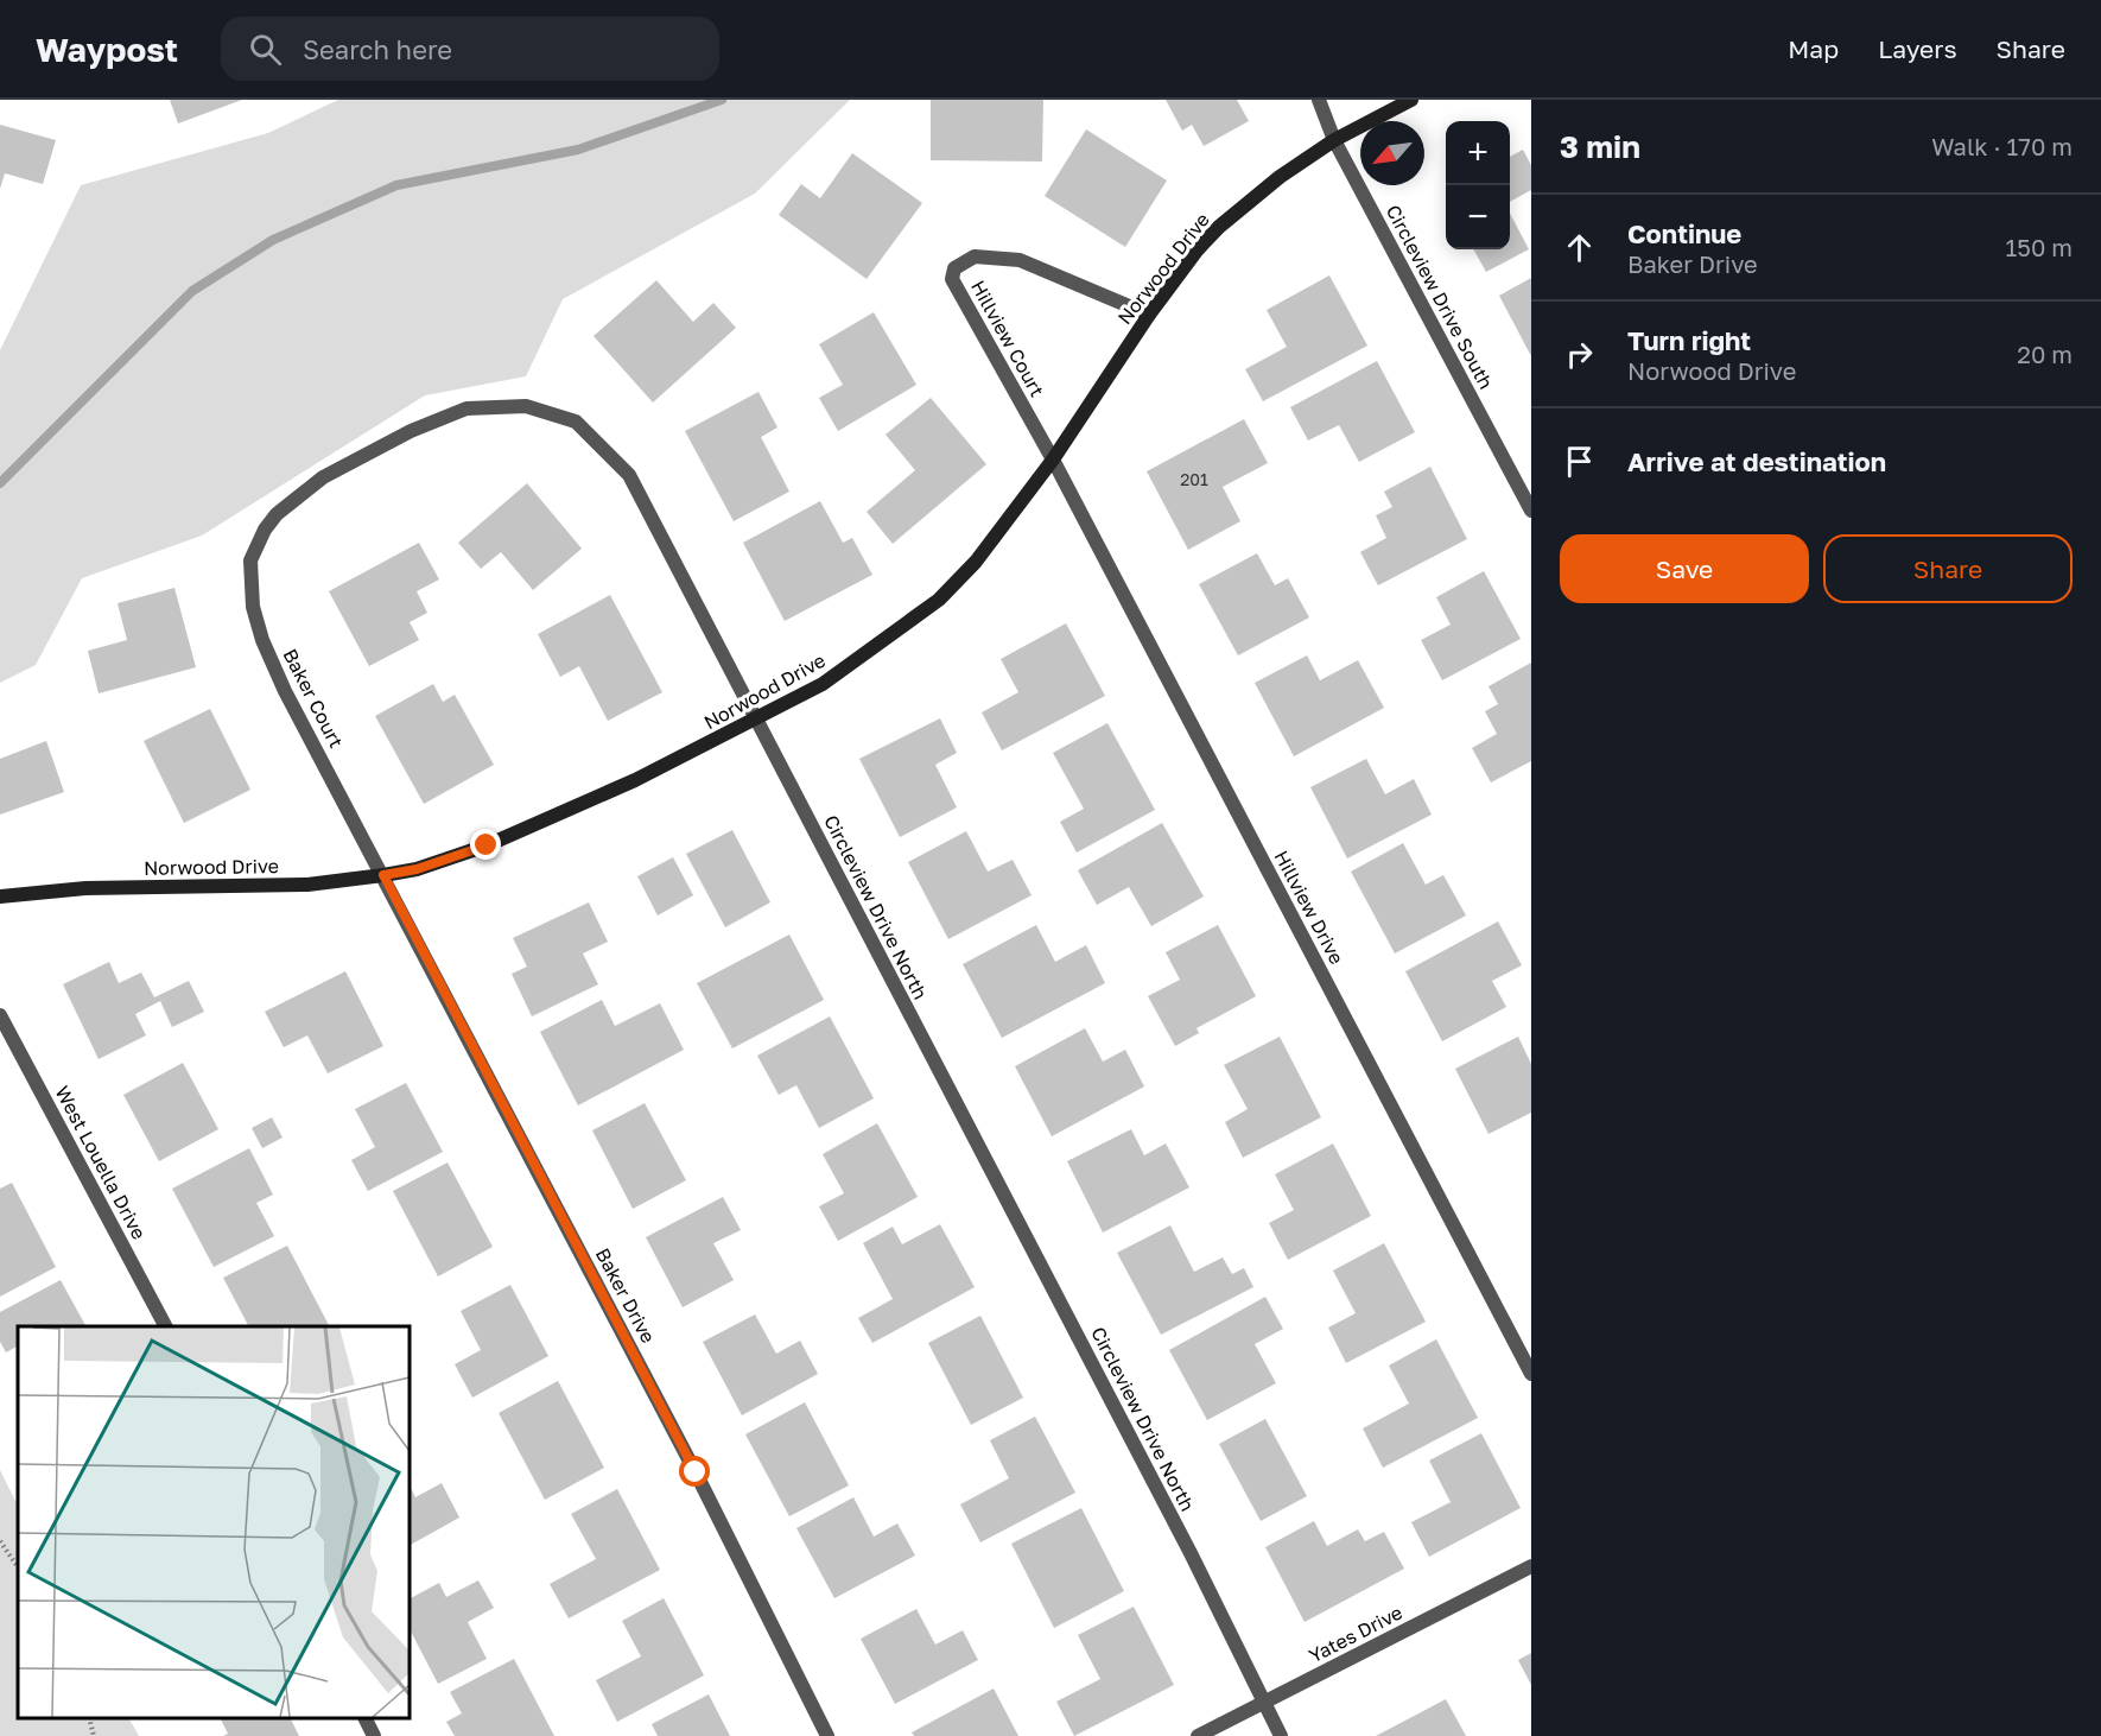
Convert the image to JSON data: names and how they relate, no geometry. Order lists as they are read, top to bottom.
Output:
{
  "streets": {
    "main road": ["Norwood Drive"],
    "street": [
      "Circleview Drive South",
      "Hillview Court",
      "Baker Court",
      "Circleview Drive North",
      "Hillview Drive",
      "West Louella Drive",
      "Baker Drive",
      "Yates Drive"
    ]
  },
  "crossings": [
    ["Norwood Drive", "Circleview Drive South"],
    ["Norwood Drive", "Hillview Court"],
    ["Norwood Drive", "Baker Court"],
    ["Norwood Drive", "Circleview Drive North"],
    ["Norwood Drive", "Hillview Drive"],
    ["Norwood Drive", "Baker Drive"],
    ["Hillview Court", "Hillview Drive"],
    ["Baker Court", "Circleview Drive North"],
    ["Baker Court", "Baker Drive"],
    ["Circleview Drive North", "Yates Drive"]
  ],
  "house_numbers": ["201"],
  "north": "bottom left",
  "page": {
    "header": "Waypost",
    "search": "Search here",
    "nav": ["Map", "Layers", "Share"],
    "heading": ["3 min", "Walk · 170 m"],
    "map_buttons": ["+", "−"],
    "list": [
      ["Continue", "Baker Drive", "150 m"],
      ["Turn right", "Norwood Drive", "20 m"],
      "Arrive at destination"
    ],
    "buttons": ["Save", "Share"]
  }
}
